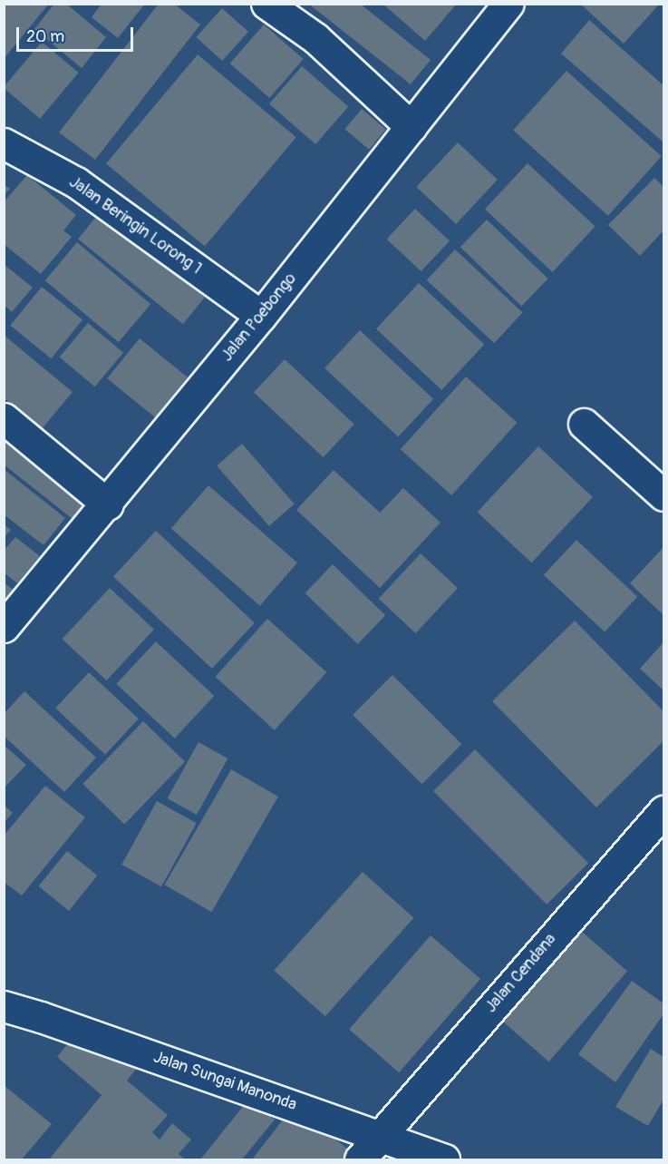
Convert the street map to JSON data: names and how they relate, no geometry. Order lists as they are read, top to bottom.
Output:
{
  "streets": {
    "street": [
      "Jalan Beringin Lorong 1",
      "Jalan Poebongo",
      "Jalan Cendana",
      "Jalan Sungai Manonda"
    ]
  },
  "crossings": [
    ["Jalan Beringin Lorong 1", "Jalan Poebongo"],
    ["Jalan Cendana", "Jalan Sungai Manonda"]
  ],
  "scale_bar": "20 m"
}
